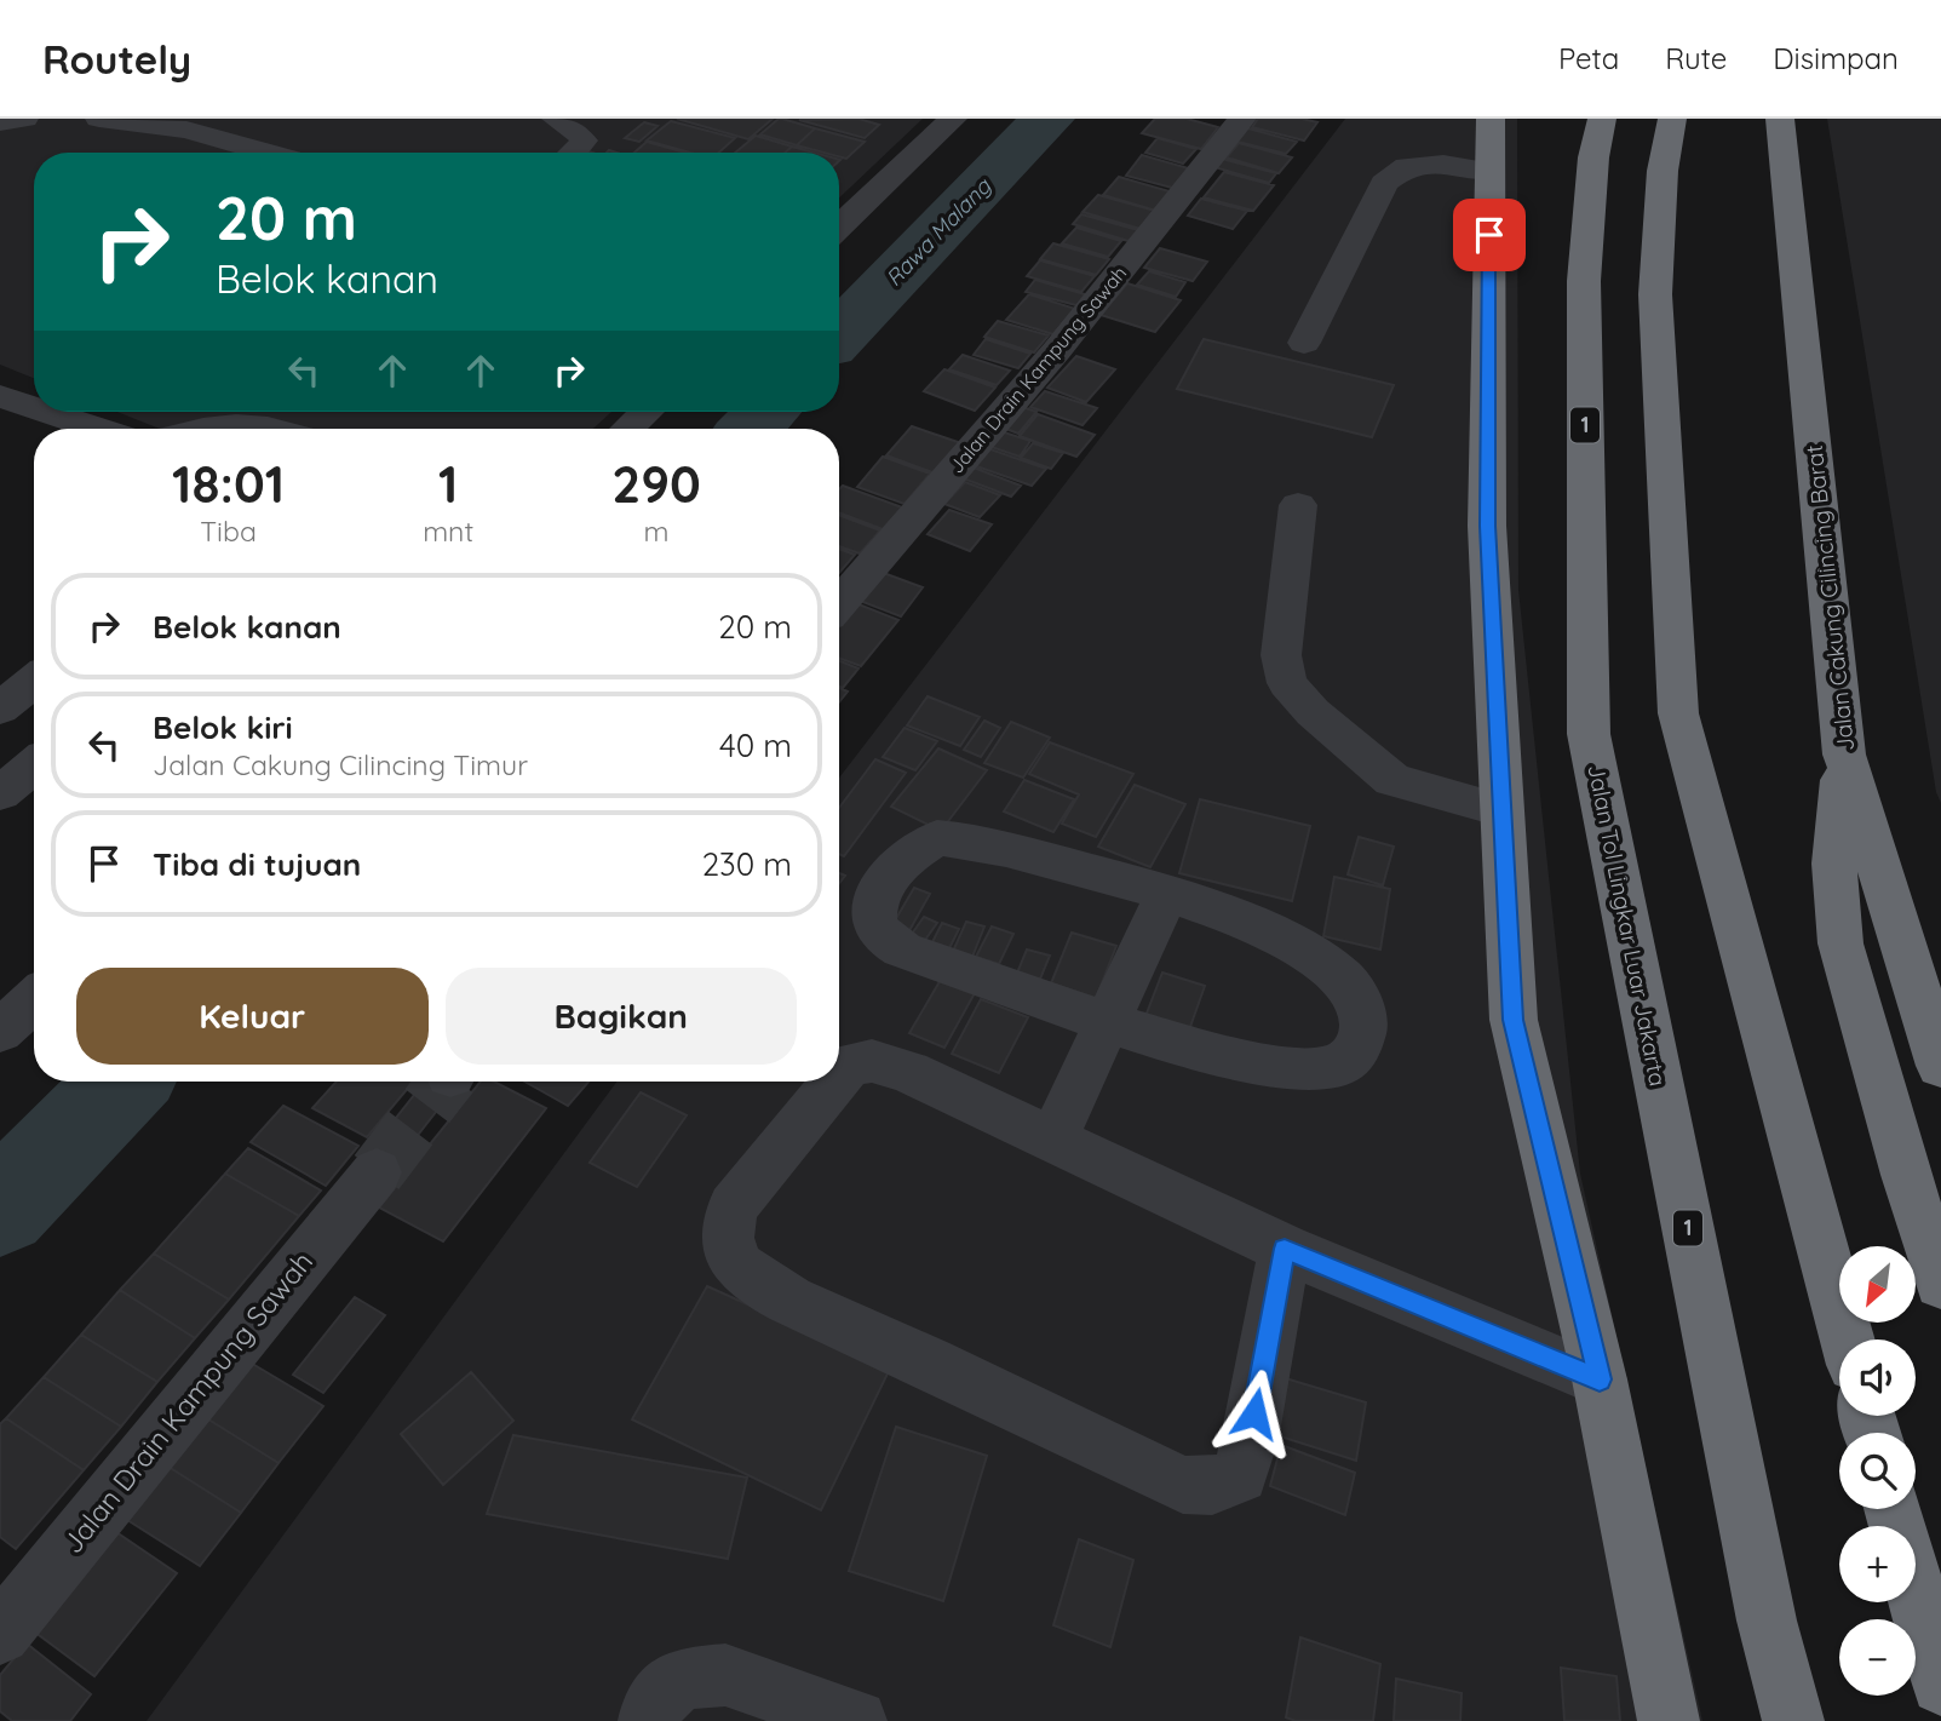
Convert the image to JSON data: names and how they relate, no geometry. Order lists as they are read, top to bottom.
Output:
{
  "streets": {
    "highway": ["1", "Jalan Cakung Cilincing Barat", "Jalan Tol Lingkar Luar Jakarta"],
    "street": ["Jalan Drain Kampung Sawah"]
  },
  "water": ["Rawa Malang"],
  "north": "bottom left",
  "page": {
    "header": "Routely",
    "nav": ["Peta", "Rute", "Disimpan"],
    "turn": ["20 m", "Belok kanan"],
    "eta": [
      "18:01",
      "Tiba",
      "1",
      "mnt",
      "290",
      "m"
    ],
    "list": [
      {
        "name": "Belok kanan",
        "value": "20 m"
      },
      {
        "name": "Belok kiri",
        "note": "Jalan Cakung Cilincing Timur",
        "value": "40 m"
      },
      {
        "name": "Tiba di tujuan",
        "value": "230 m"
      }
    ],
    "buttons": ["Keluar", "Bagikan"],
    "map_buttons": ["+", "−"]
  }
}
